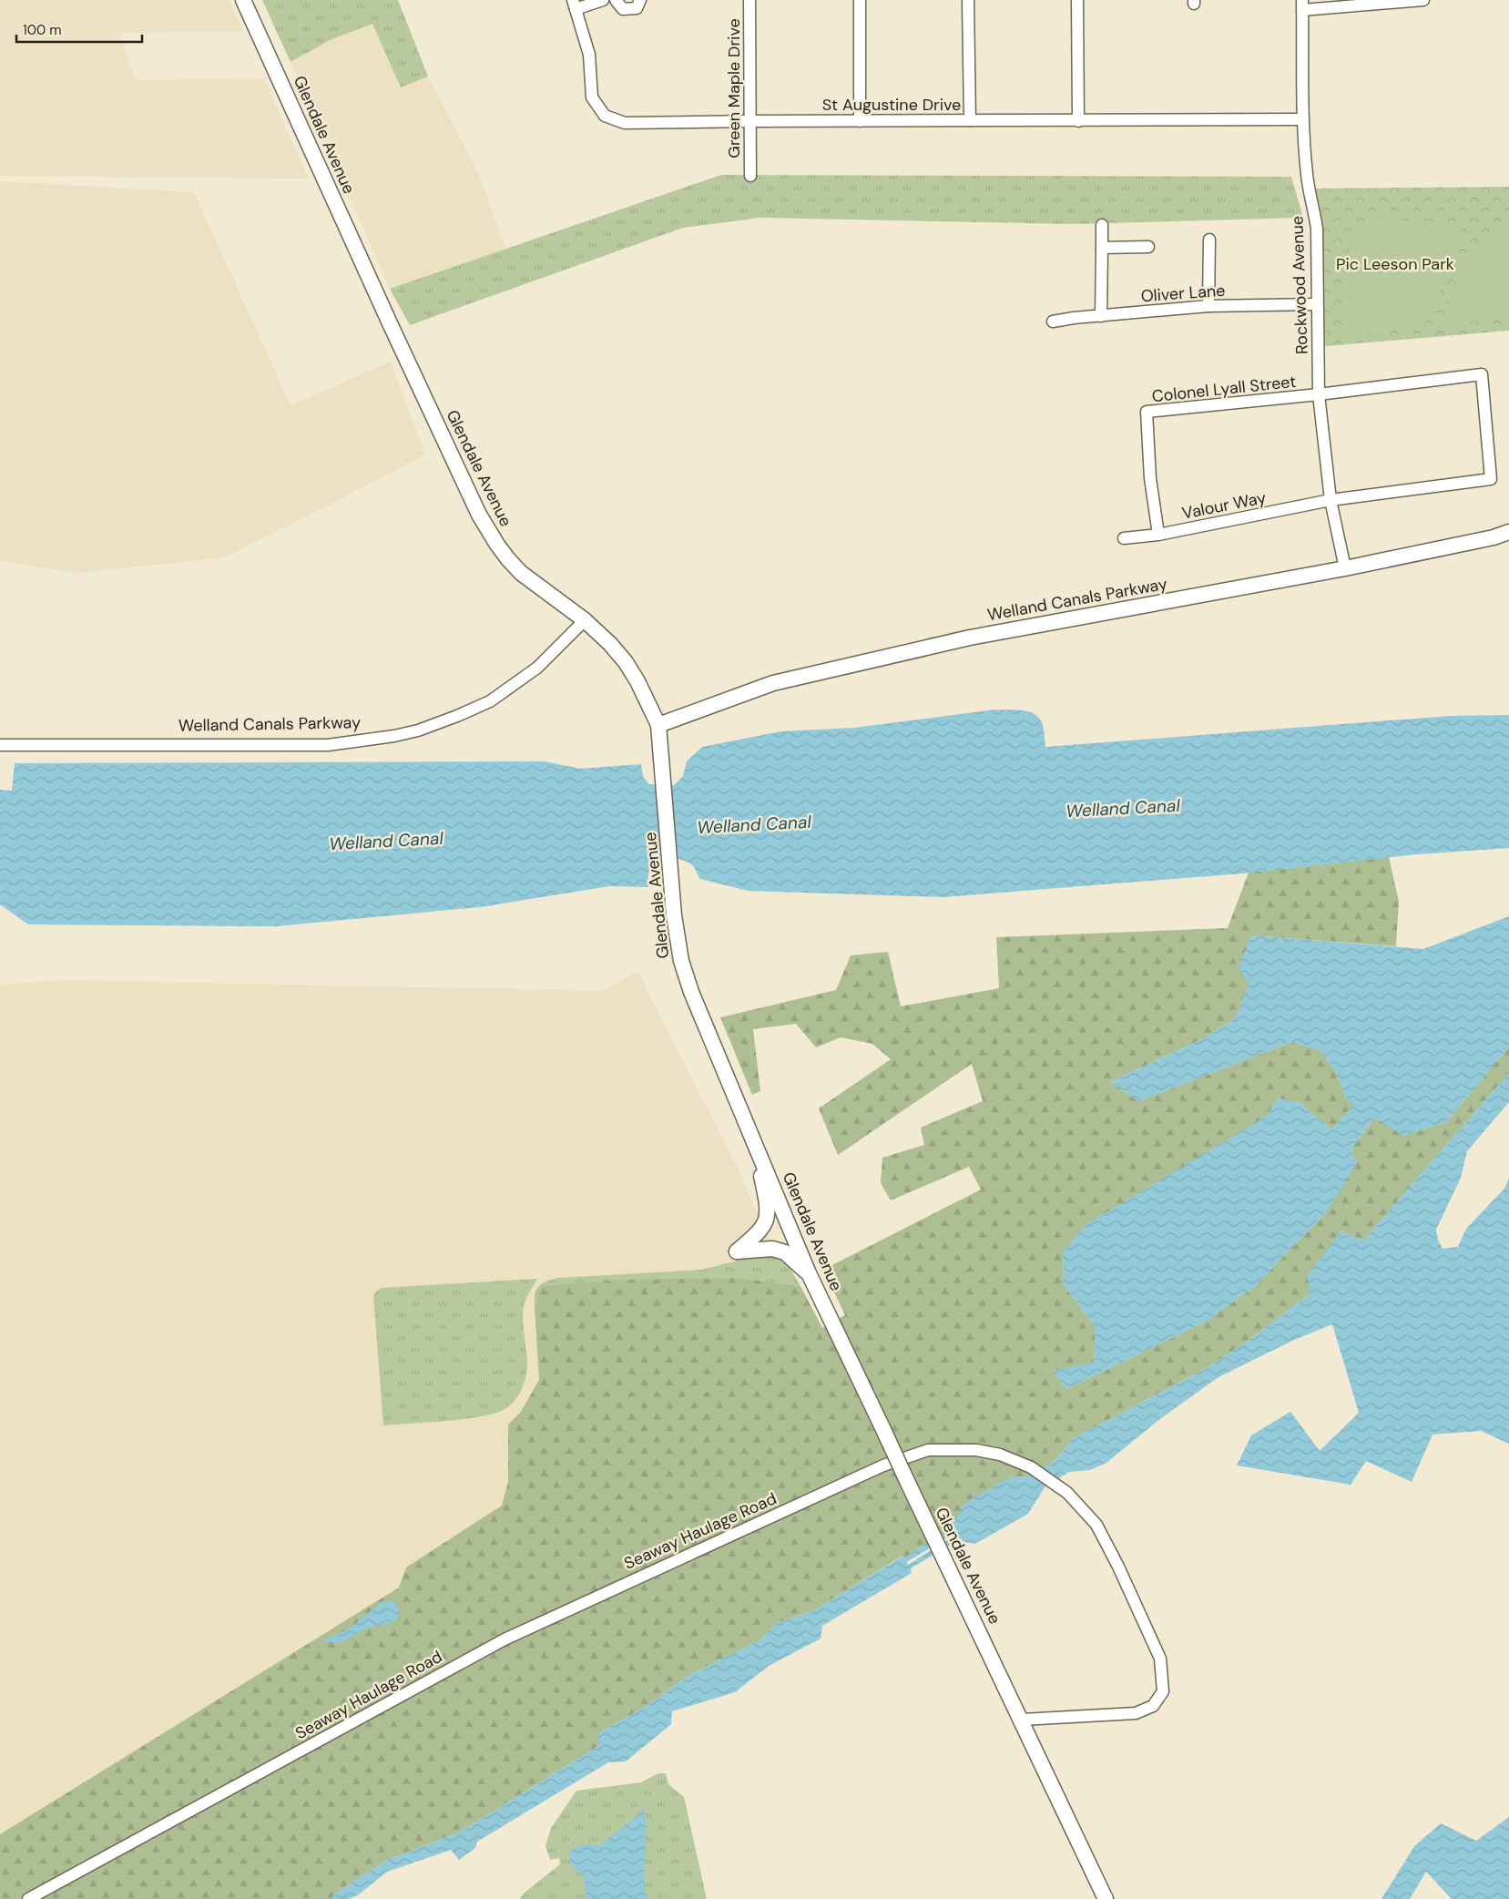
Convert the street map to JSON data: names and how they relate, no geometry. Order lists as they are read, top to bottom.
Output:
{
  "streets": {
    "main road": ["Glendale Avenue", "Welland Canals Parkway"],
    "street": [
      "Green Maple Drive",
      "St Augustine Drive",
      "Rockwood Avenue",
      "Oliver Lane",
      "Colonel Lyall Street",
      "Valour Way",
      "Seaway Haulage Road"
    ]
  },
  "crossings": [
    ["Green Maple Drive", "St Augustine Drive"],
    ["St Augustine Drive", "Rockwood Avenue"],
    ["Glendale Avenue", "Welland Canals Parkway"],
    ["Glendale Avenue", "Seaway Haulage Road"],
    ["Rockwood Avenue", "Oliver Lane"],
    ["Rockwood Avenue", "Colonel Lyall Street"],
    ["Rockwood Avenue", "Valour Way"],
    ["Rockwood Avenue", "Welland Canals Parkway"],
    ["Colonel Lyall Street", "Valour Way"]
  ],
  "water": ["Welland Canal"],
  "parks": ["Pic Leeson Park"],
  "scale_bar": "100 m"
}
